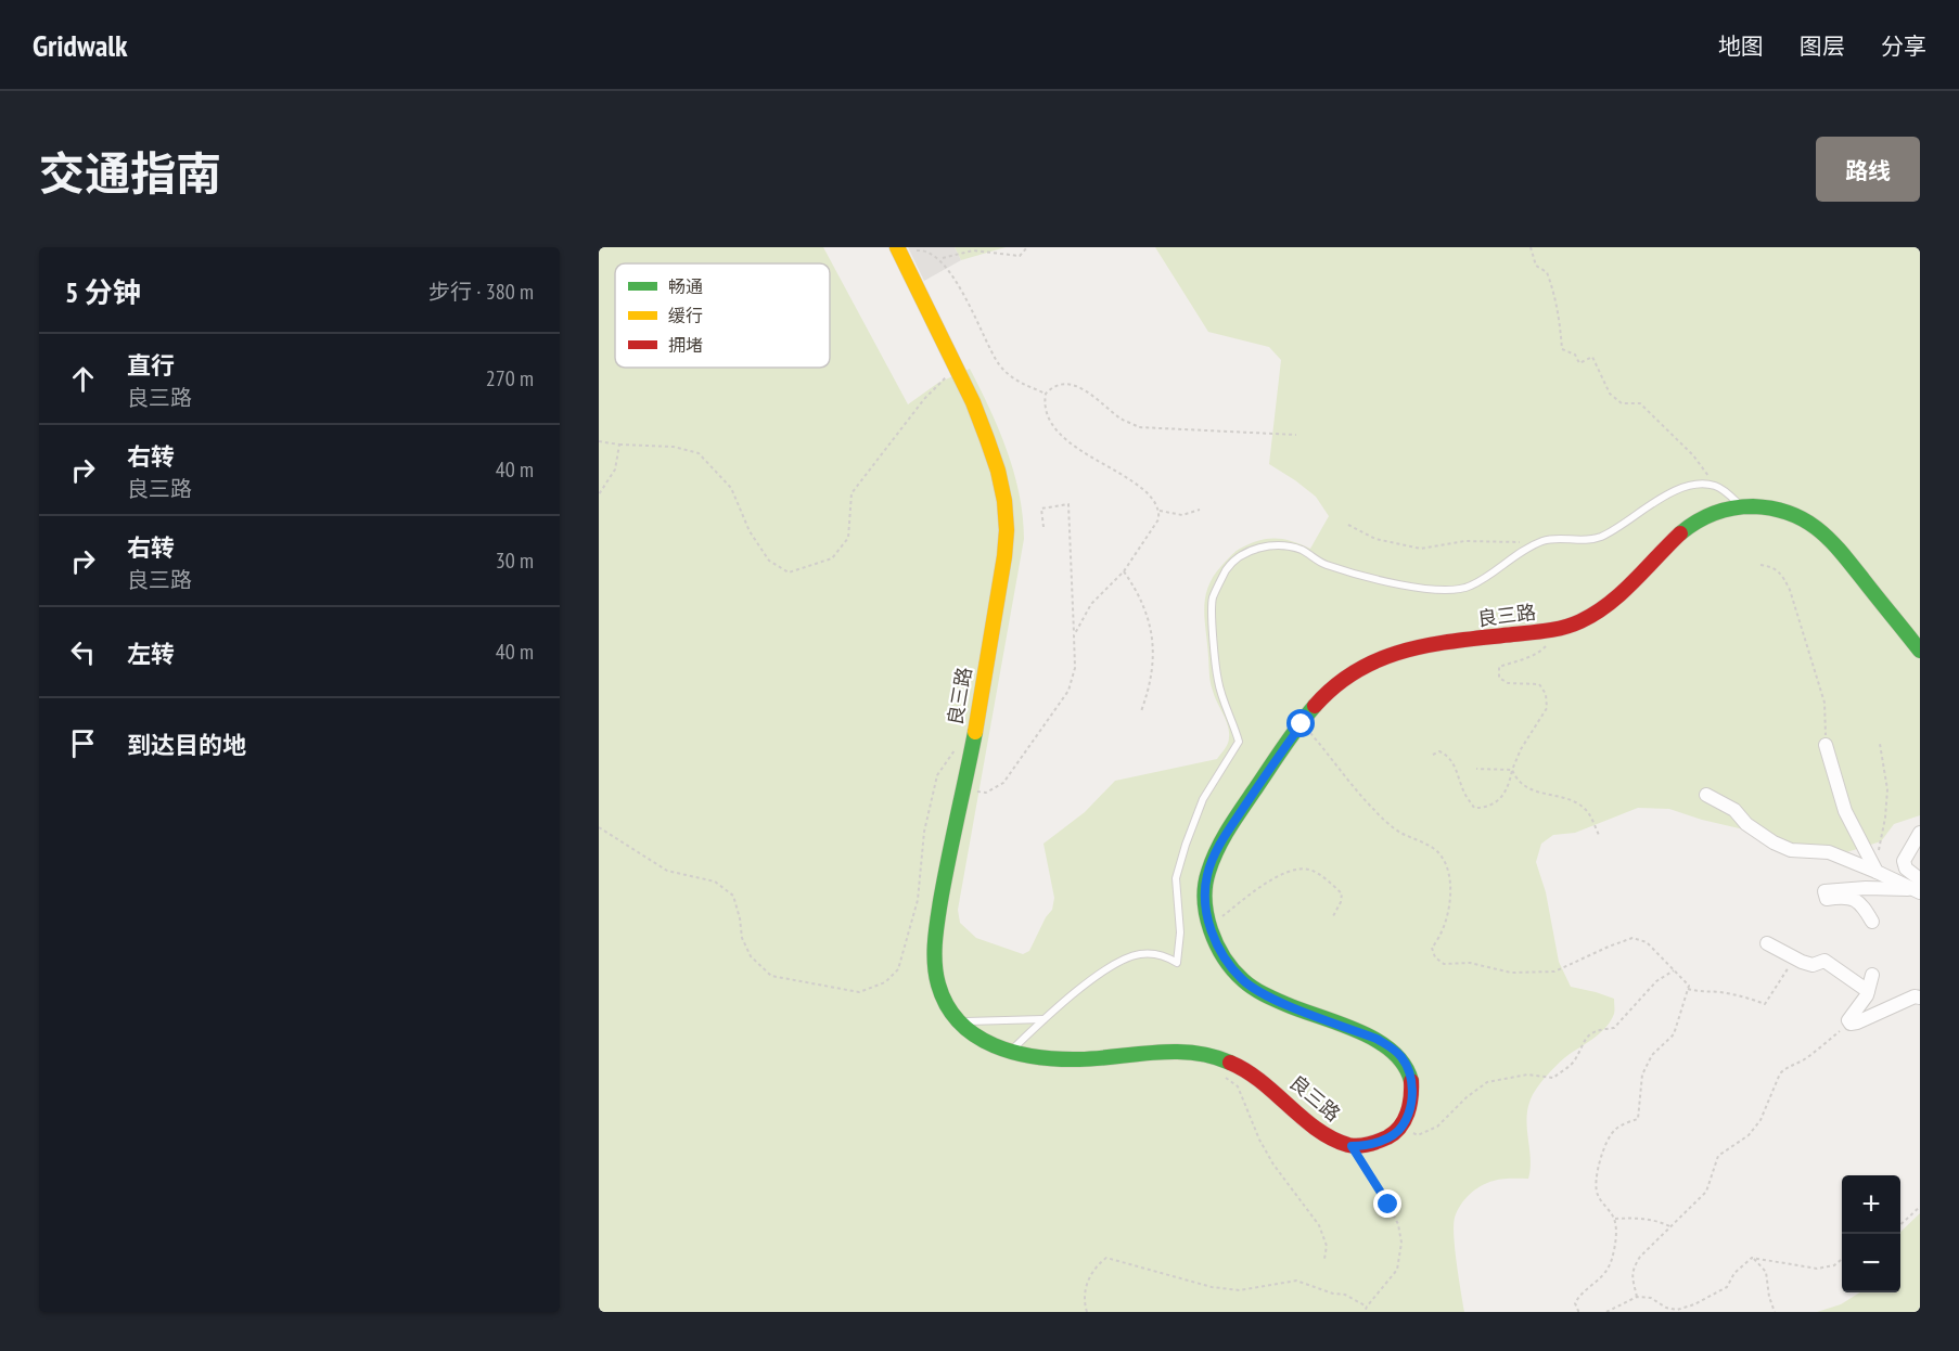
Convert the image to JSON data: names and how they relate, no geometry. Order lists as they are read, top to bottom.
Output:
{
  "streets": {
    "main road": ["良三路"]
  },
  "legend": ["畅通", "缓行", "拥堵"],
  "page": {
    "header": "Gridwalk",
    "nav": ["地图", "图层", "分享"],
    "title": "交通指南",
    "buttons": "路线",
    "heading": ["5 分钟", "步行 · 380 m"],
    "list": [
      ["直行", "良三路", "270 m"],
      ["右转", "良三路", "40 m"],
      ["右转", "良三路", "30 m"],
      ["左转", "40 m"],
      "到达目的地"
    ],
    "map_buttons": ["+", "−"]
  }
}
